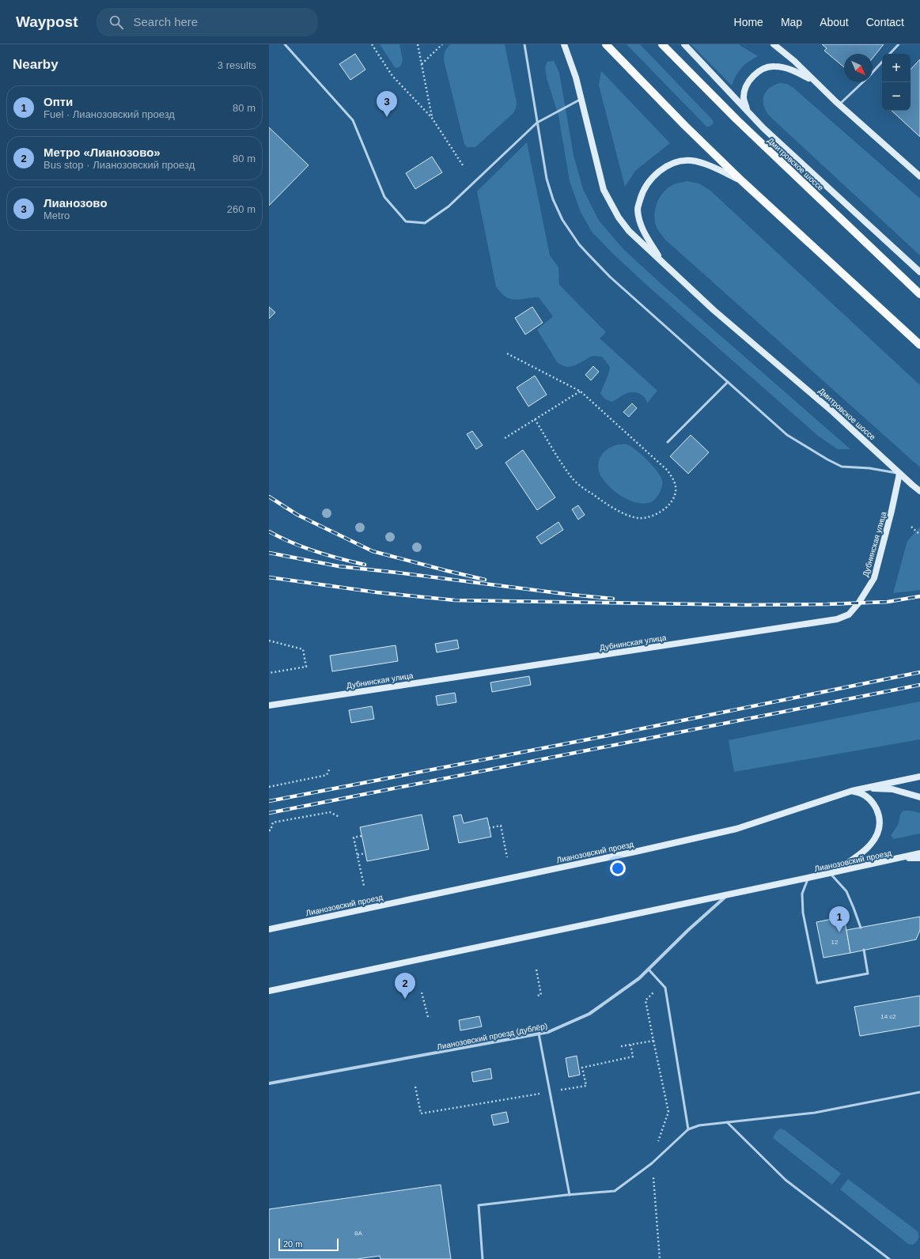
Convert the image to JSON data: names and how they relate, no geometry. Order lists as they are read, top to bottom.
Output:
{
  "streets": {
    "main road": ["Дмитровское шоссе"],
    "street": ["Дубнинская улица", "Лианозовский проезд", "Лианозовский проезд (дублёр)"]
  },
  "crossings": [
    ["Дмитровское шоссе", "Дубнинская улица"],
    ["Лианозовский проезд", "Лианозовский проезд (дублёр)"]
  ],
  "house_numbers": ["12", "14 с2", "8А"],
  "scale_bar": "20 m",
  "north": "bottom right",
  "page": {
    "header": "Waypost",
    "search": "Search here",
    "nav": [
      "Home",
      "Map",
      "About",
      "Contact"
    ],
    "heading": ["Nearby", "3 results"],
    "map_buttons": ["+", "−"],
    "list": [
      {
        "mark": "1",
        "name": "Опти",
        "note": "Fuel · Лианозовский проезд",
        "value": "80 m"
      },
      {
        "mark": "2",
        "name": "Метро «Лианозово»",
        "note": "Bus stop · Лианозовский проезд",
        "value": "80 m"
      },
      {
        "mark": "3",
        "name": "Лианозово",
        "note": "Metro",
        "value": "260 m"
      }
    ],
    "pins": ["3", "1", "2"],
    "scale": "20 m"
  }
}
